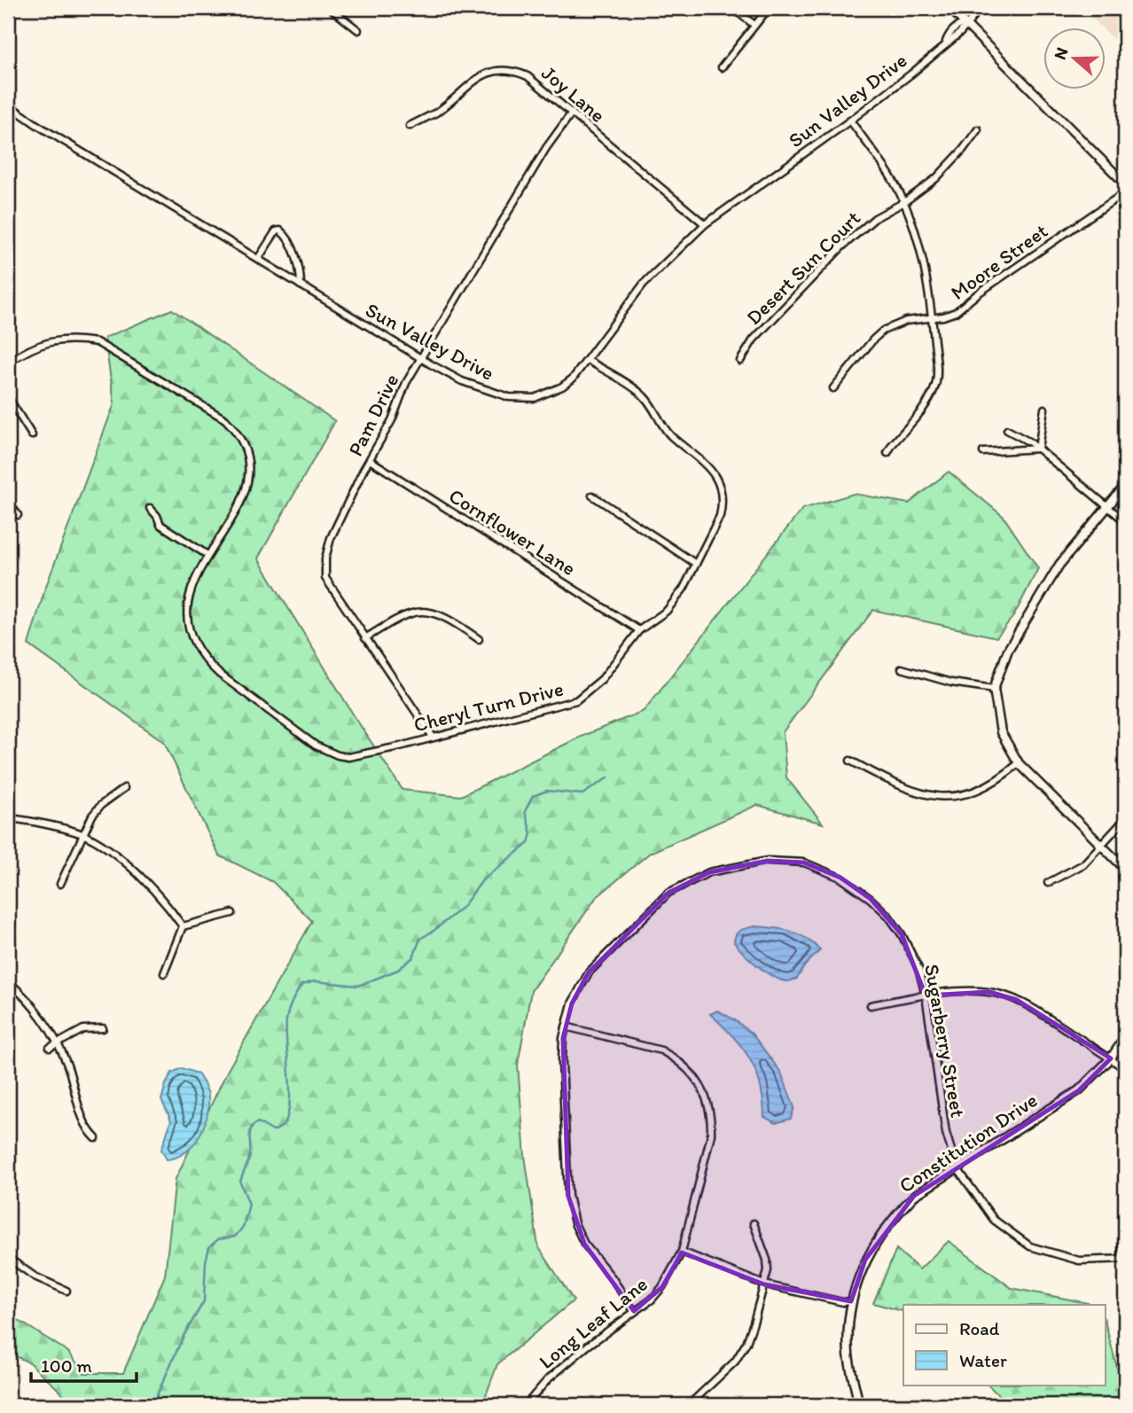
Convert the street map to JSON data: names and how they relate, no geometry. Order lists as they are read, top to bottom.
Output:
{
  "streets": {
    "street": [
      "Joy Lane",
      "Sun Valley Drive",
      "Moore Street",
      "Desert Sun Court",
      "Pam Drive",
      "Cornflower Lane",
      "Cheryl Turn Drive",
      "Sugarberry Street",
      "Constitution Drive",
      "Long Leaf Lane"
    ]
  },
  "crossings": [
    ["Joy Lane", "Sun Valley Drive"],
    ["Joy Lane", "Pam Drive"],
    ["Sun Valley Drive", "Pam Drive"],
    ["Sun Valley Drive", "Cheryl Turn Drive"],
    ["Pam Drive", "Cornflower Lane"],
    ["Pam Drive", "Cheryl Turn Drive"],
    ["Cornflower Lane", "Cheryl Turn Drive"],
    ["Sugarberry Street", "Constitution Drive"],
    ["Sugarberry Street", "Long Leaf Lane"]
  ],
  "legend": ["Road", "Water"],
  "scale_bar": "100 m",
  "north": "left"
}
